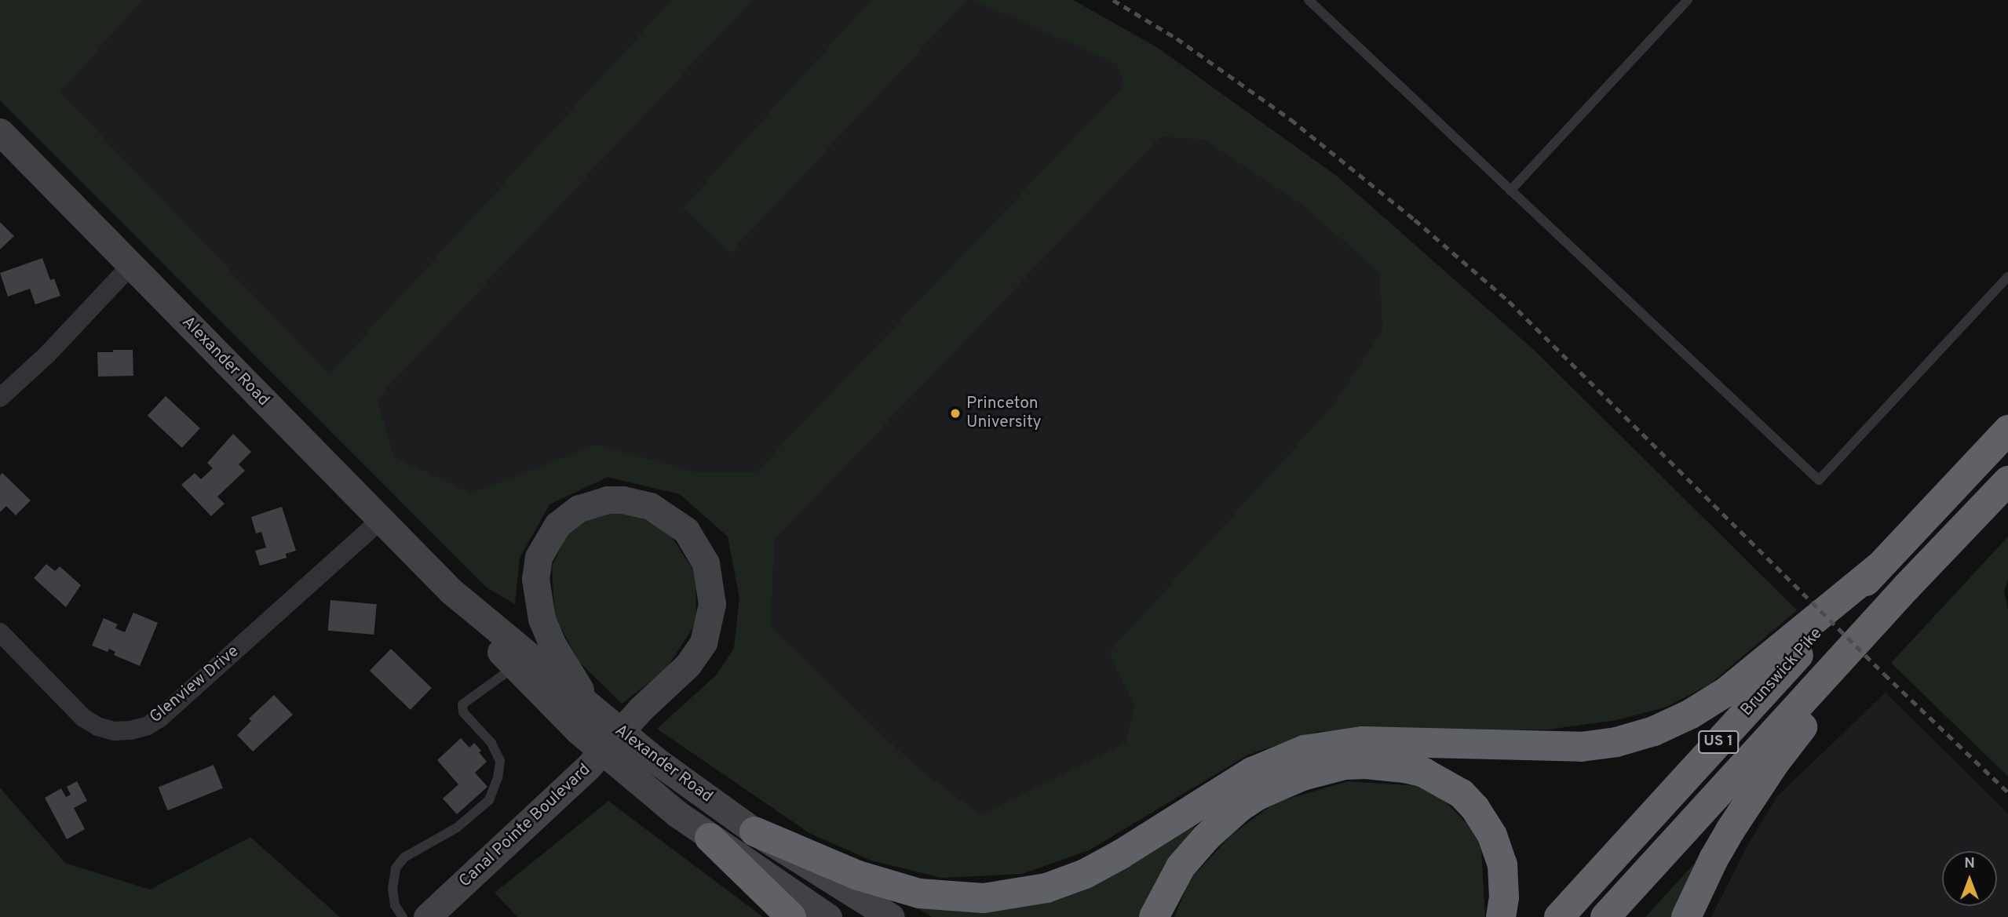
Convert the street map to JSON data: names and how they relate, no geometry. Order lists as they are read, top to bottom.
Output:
{
  "streets": {
    "highway": ["Brunswick Pike", "US 1"],
    "main road": ["Alexander Road", "Canal Pointe Boulevard"],
    "street": ["Glenview Drive"]
  },
  "crossings": [
    ["Alexander Road", "Glenview Drive"],
    ["Alexander Road", "Canal Pointe Boulevard"]
  ],
  "places": ["Princeton University"],
  "north": "top"
}
